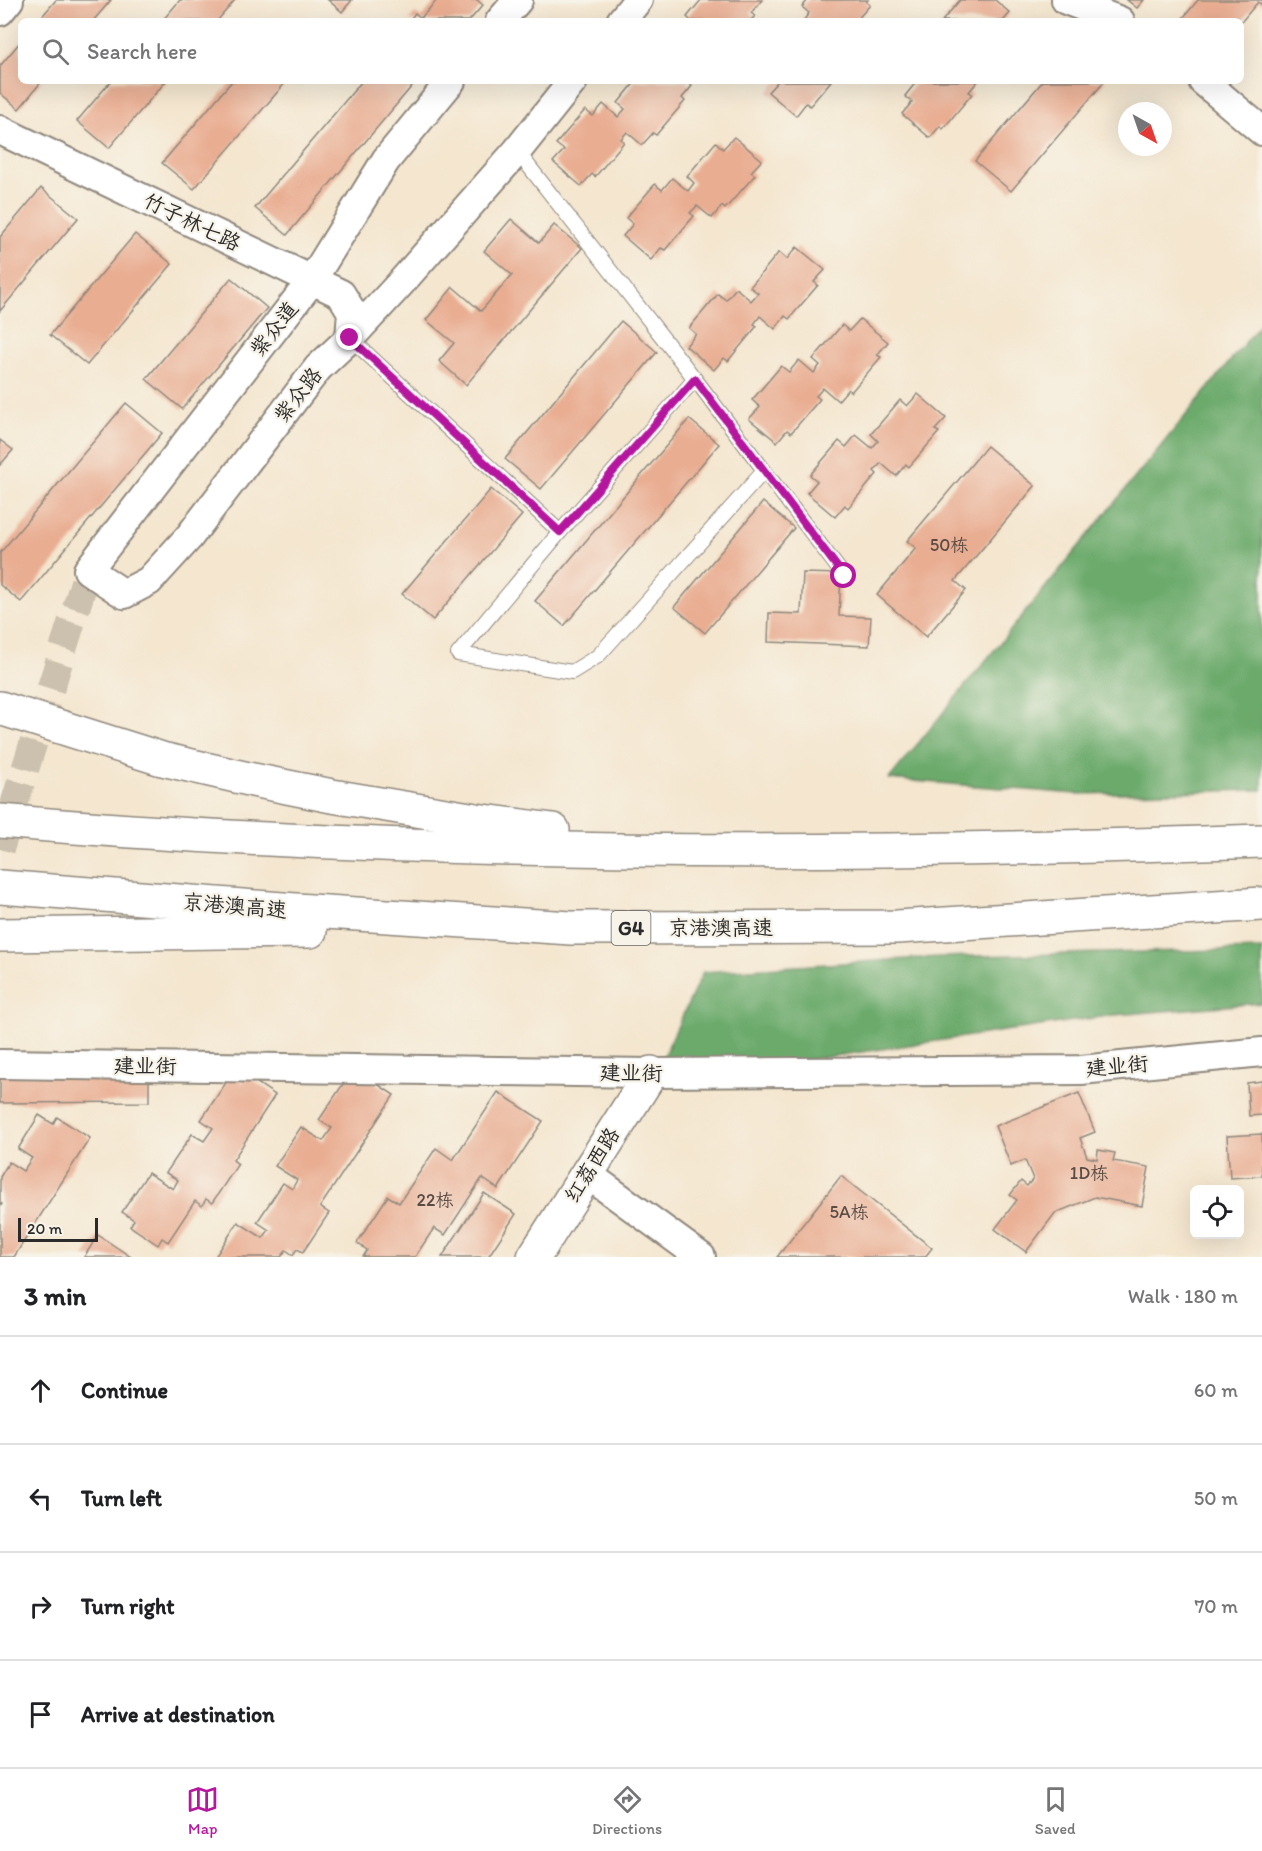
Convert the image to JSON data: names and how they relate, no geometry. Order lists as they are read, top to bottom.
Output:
{
  "streets": {
    "main road": ["京港澳高速", "G4", "红荔西路"],
    "street": [
      "竹子林七路",
      "紫众道",
      "紫众路",
      "建业街"
    ]
  },
  "crossings": [
    ["竹子林七路", "紫众道"],
    ["竹子林七路", "紫众路"],
    ["紫众道", "紫众路"],
    ["建业街", "红荔西路"]
  ],
  "house_numbers": [
    "50栋",
    "1D栋",
    "22栋",
    "5A栋"
  ],
  "scale_bar": "20 m",
  "north": "bottom right",
  "page": {
    "search": "Search here",
    "scale": "20 m",
    "heading": ["3 min", "Walk · 180 m"],
    "list": [
      ["Continue", "60 m"],
      ["Turn left", "50 m"],
      ["Turn right", "70 m"],
      "Arrive at destination"
    ],
    "nav": ["Map", "Directions", "Saved"]
  }
}
